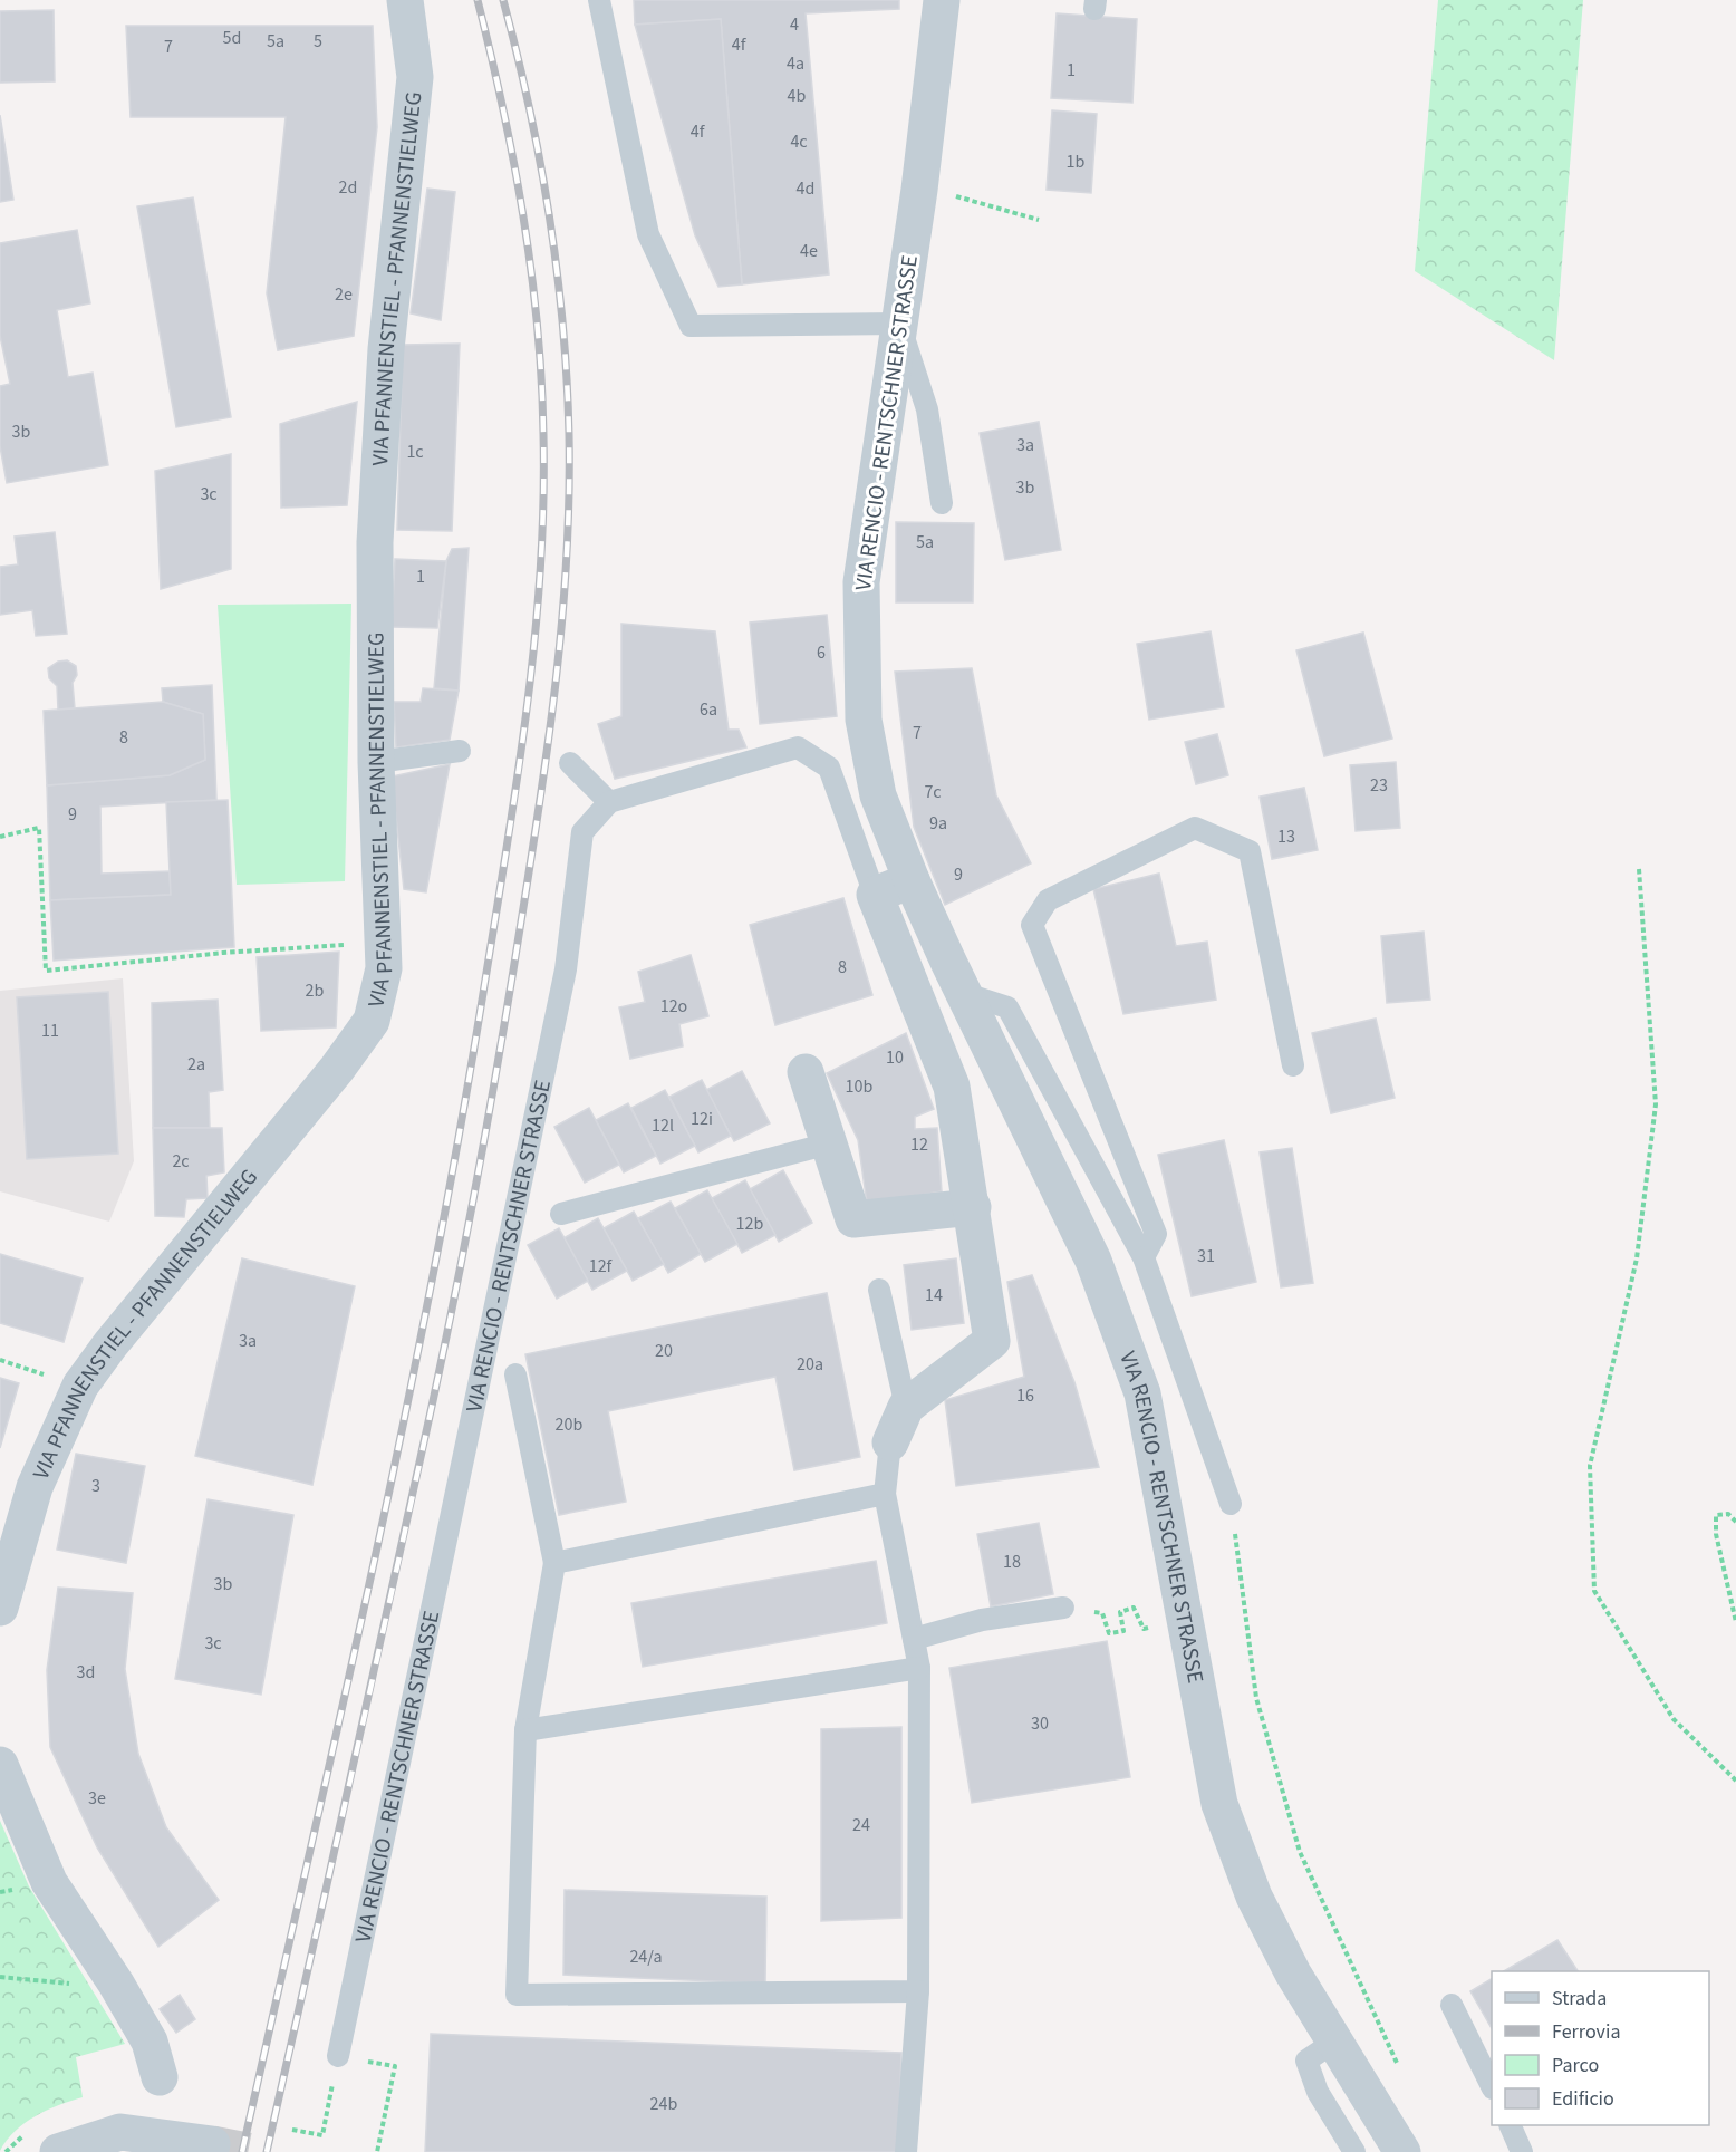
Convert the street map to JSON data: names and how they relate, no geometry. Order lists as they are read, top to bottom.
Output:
{
  "streets": {
    "street": ["VIA PFANNENSTIEL - PFANNENSTIELWEG", "VIA RENCIO - RENTSCHNER STRASSE"]
  },
  "house_numbers": [
    "4",
    "5d",
    "5a",
    "5",
    "4f",
    "7",
    "4a",
    "1",
    "4b",
    "4f",
    "4c",
    "1b",
    "2d",
    "4d",
    "4e",
    "2e",
    "3b",
    "3a",
    "1c",
    "3b",
    "3c",
    "5a",
    "1",
    "6",
    "6a",
    "7",
    "8",
    "23",
    "7c",
    "9",
    "9a",
    "13",
    "9",
    "8",
    "2b",
    "12o",
    "11",
    "10",
    "2a",
    "10b",
    "12i",
    "12l",
    "12",
    "2c",
    "12b",
    "31",
    "12f",
    "14",
    "3a",
    "20",
    "20a",
    "16",
    "20b",
    "3",
    "18",
    "3b",
    "3c",
    "3d",
    "30",
    "3e",
    "24",
    "24/a",
    "24b"
  ],
  "legend": [
    "Strada",
    "Ferrovia",
    "Parco",
    "Edificio"
  ]
}
